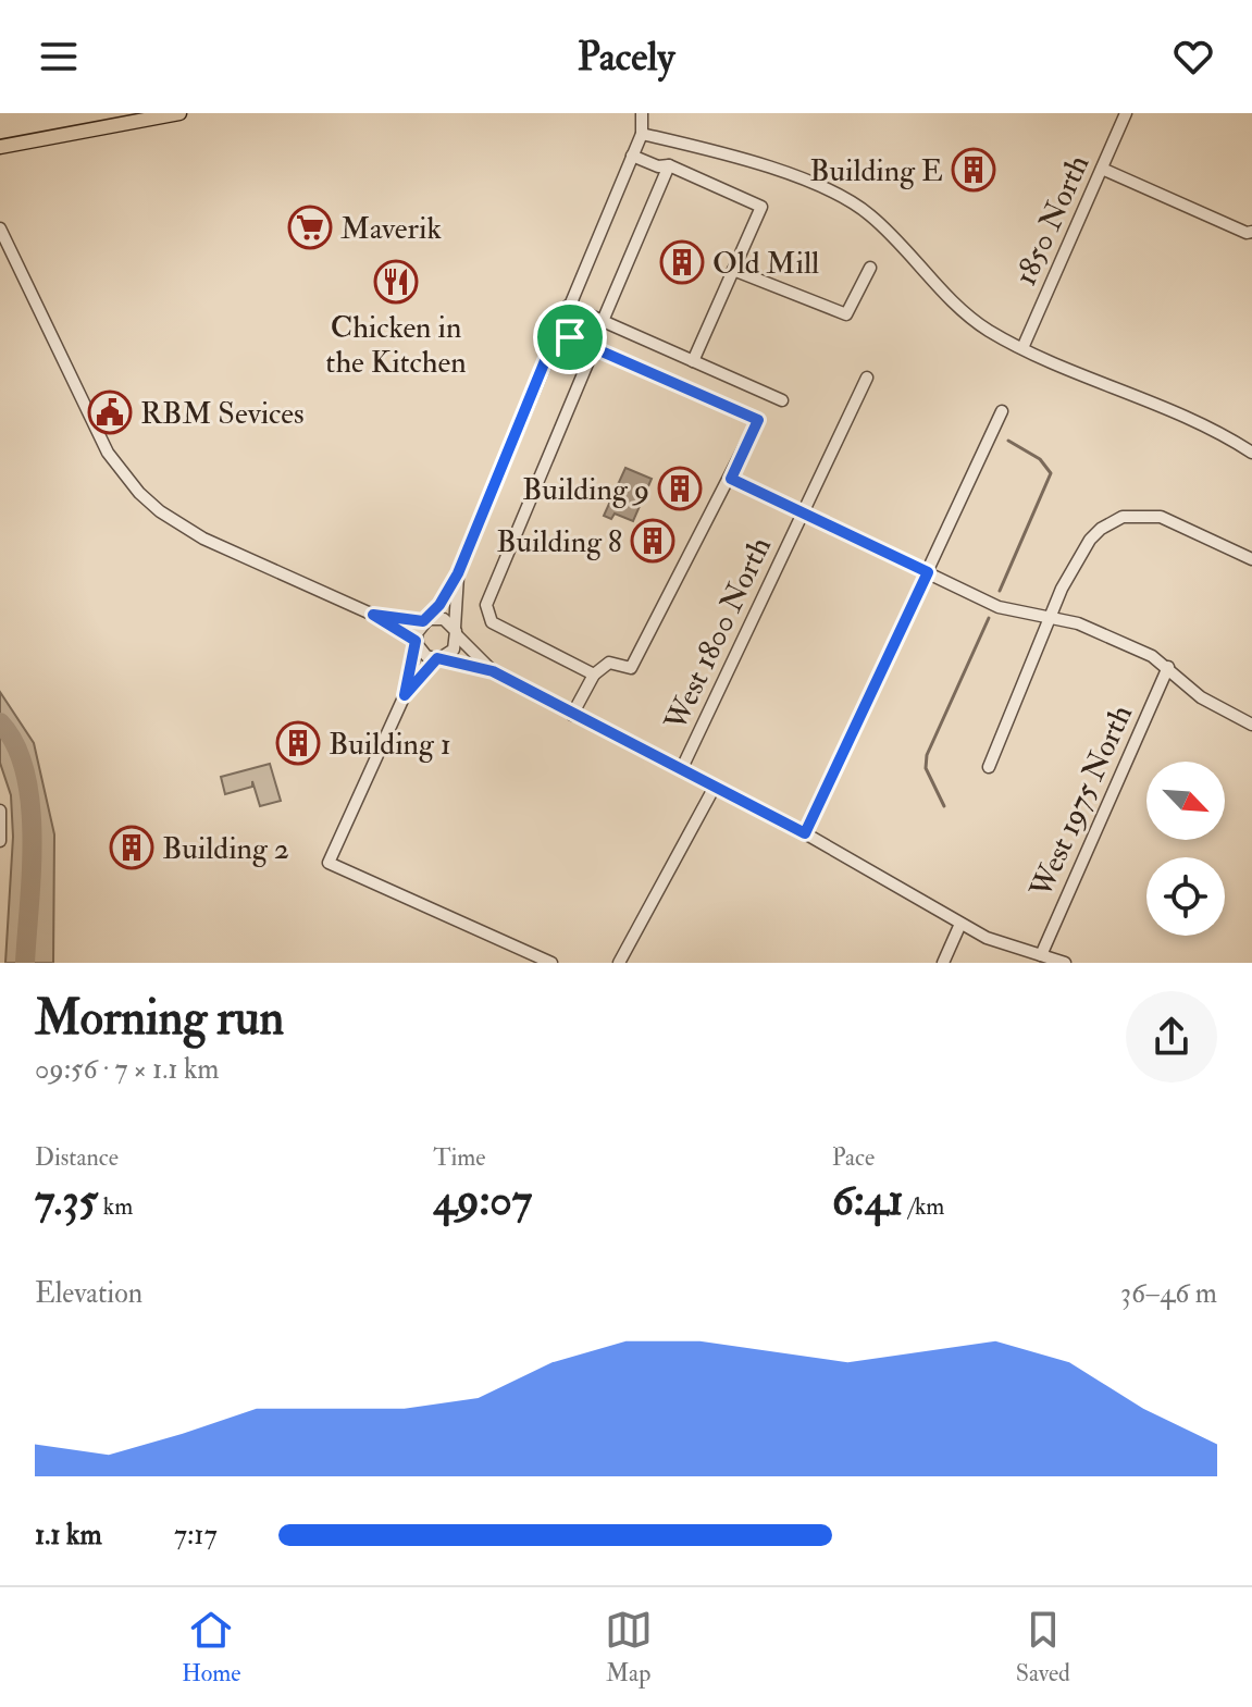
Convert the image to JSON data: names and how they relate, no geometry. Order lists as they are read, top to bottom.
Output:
{
  "streets": {
    "street": ["1850 North", "West 1800 North", "West 1975 North"]
  },
  "places": {
    "building": [
      "Building E",
      "Old Mill",
      "Building 9",
      "Building 8",
      "Building 1",
      "Building 2"
    ],
    "supermarket": ["Maverik"],
    "restaurant": ["Chicken in the Kitchen"],
    "public building": ["RBM Sevices"]
  },
  "north": "bottom right",
  "page": {
    "header": "Pacely",
    "heading": ["Morning run", "09:56 · 7 × 1.1 km"],
    "stats": [
      ["Distance", "7.35 km"],
      ["Time", "49:07"],
      ["Pace", "6:41 /km"]
    ],
    "chart": ["Elevation", "36–46 m"],
    "list": [
      {
        "name": "1.1 km",
        "note": "7:17"
      }
    ],
    "tabs": ["Home", "Map", "Saved"]
  }
}
